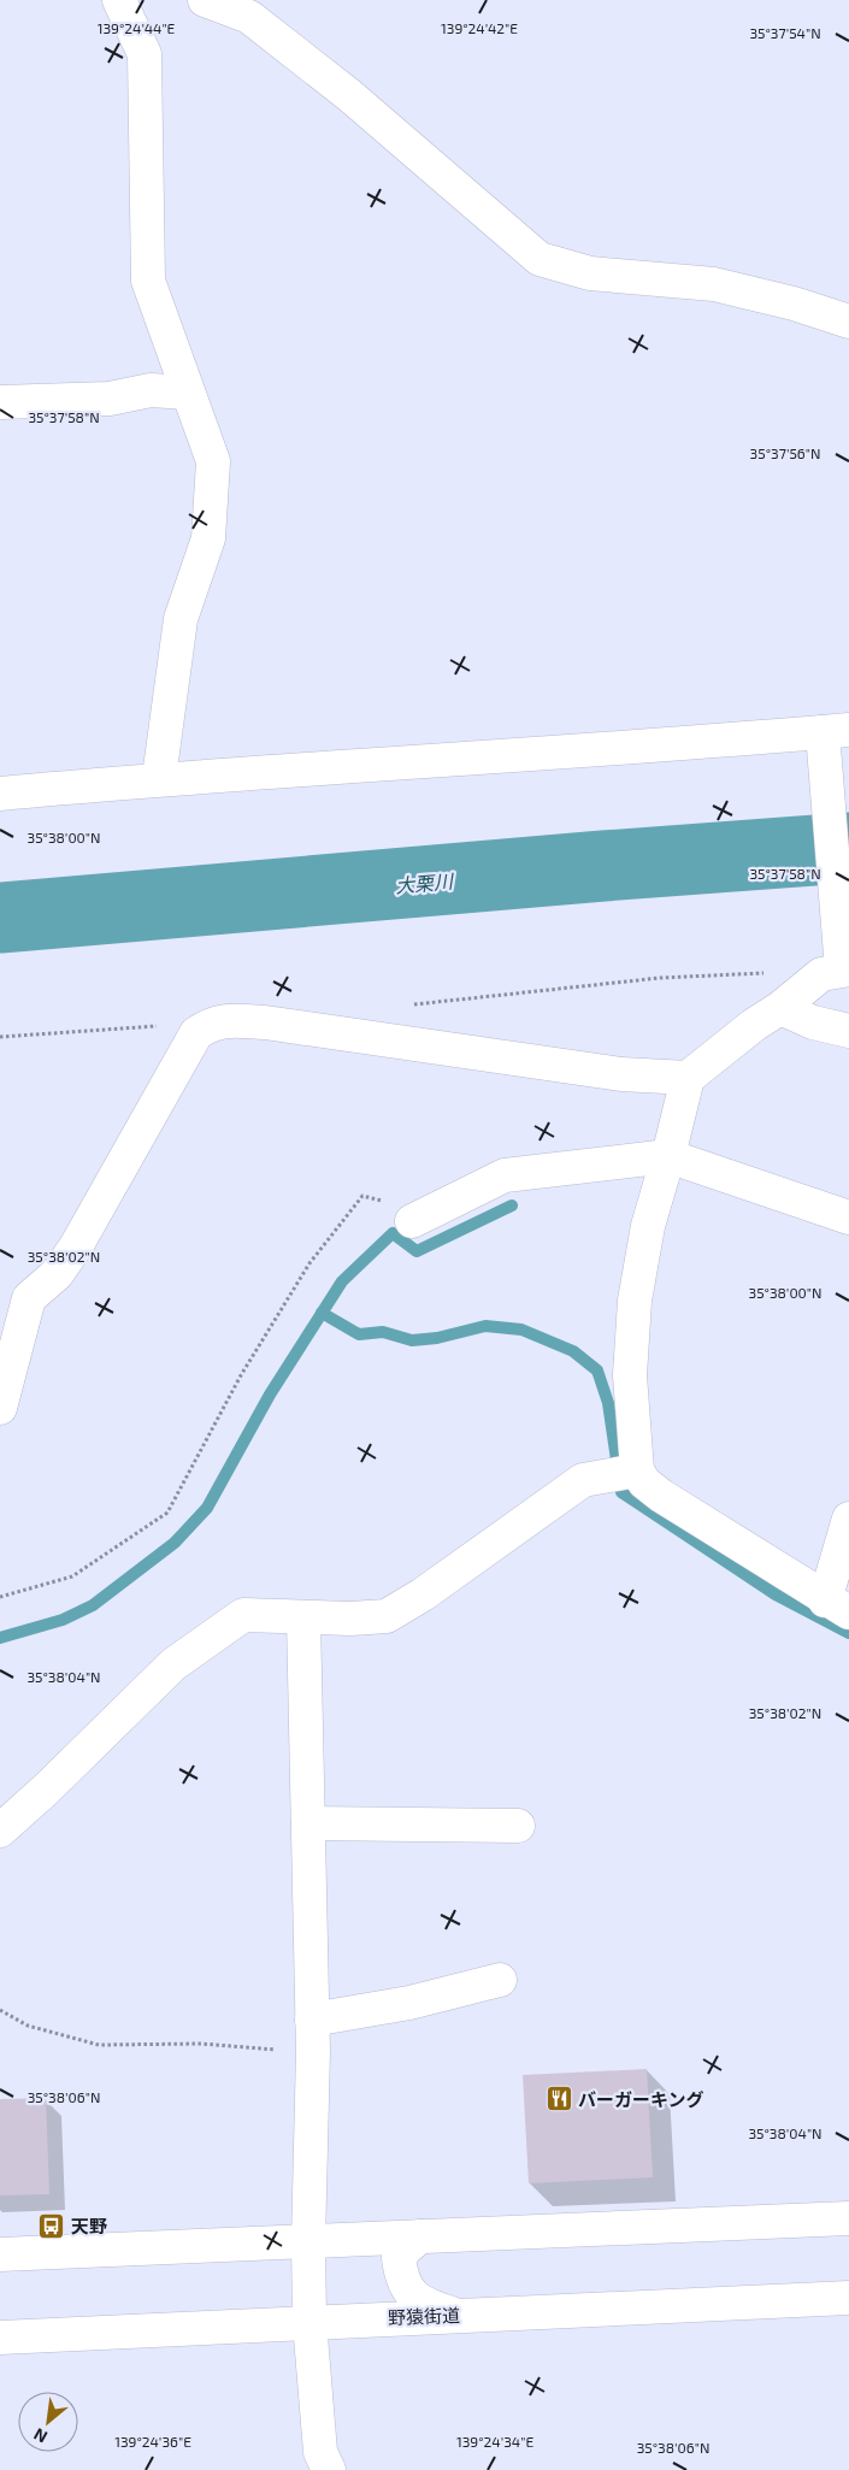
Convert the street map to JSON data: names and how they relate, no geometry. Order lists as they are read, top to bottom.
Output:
{
  "streets": {
    "street": ["野猿街道"]
  },
  "water": ["大栗川"],
  "places": {
    "restaurant": ["バーガーキング"],
    "bus stop": ["天野"]
  },
  "north": "bottom left",
  "coordinates": [
    "139°24'44\"E",
    "139°24'42\"E",
    "35°37'54\"N",
    "35°37'58\"N",
    "35°37'56\"N",
    "35°38'00\"N",
    "35°38'02\"N",
    "35°38'04\"N",
    "35°38'06\"N",
    "139°24'36\"E",
    "139°24'34\"E"
  ]
}
